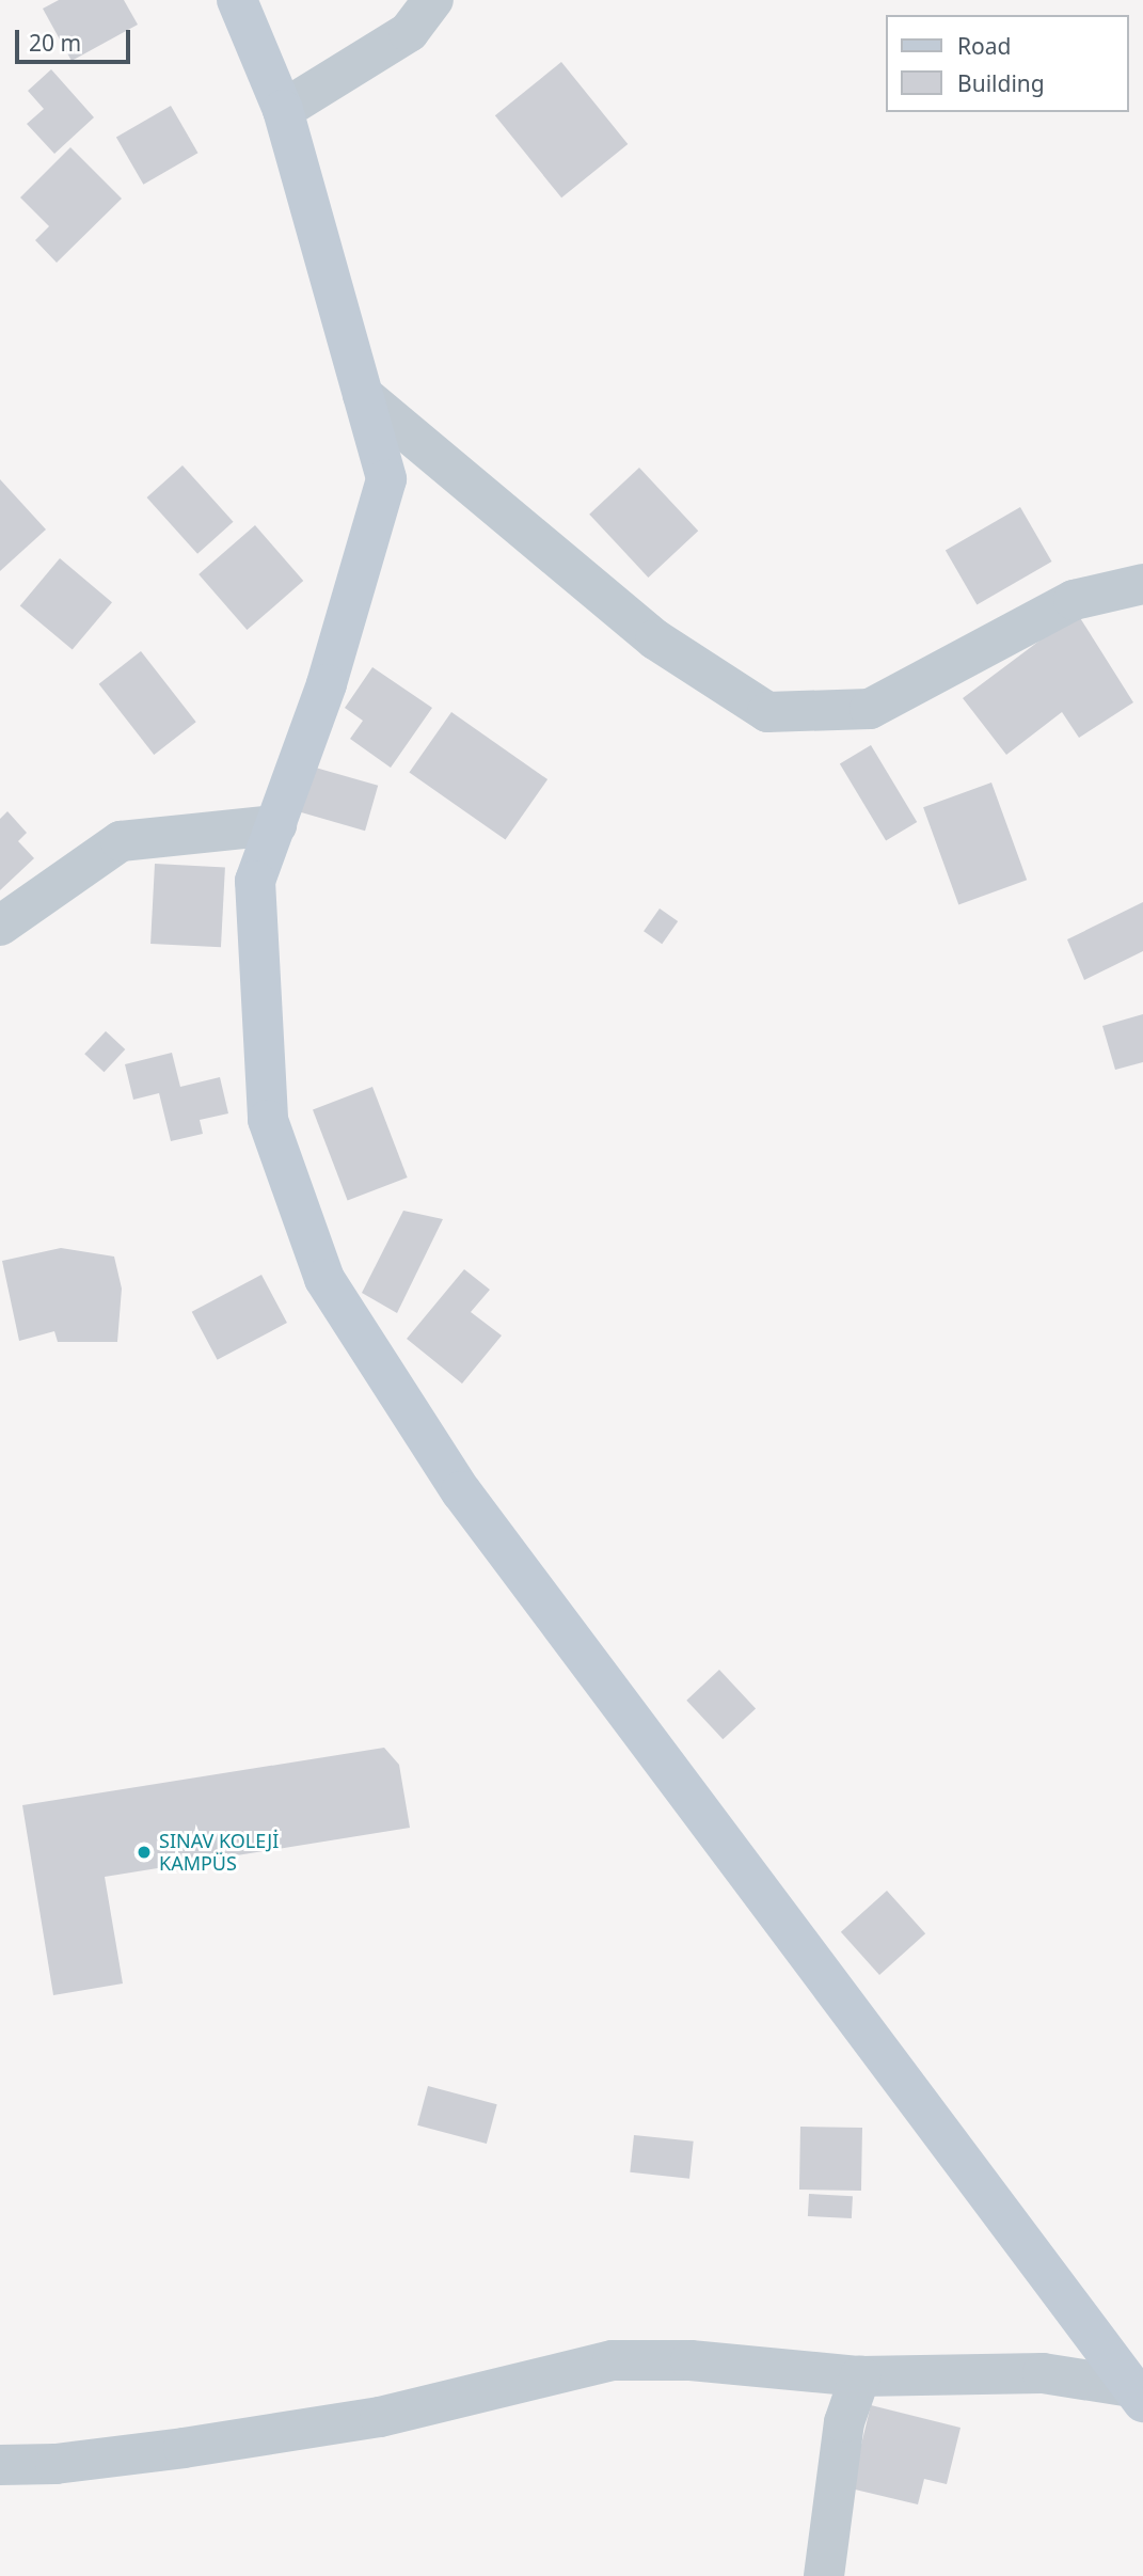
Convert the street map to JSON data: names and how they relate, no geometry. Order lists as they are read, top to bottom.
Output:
{
  "places": ["SINAV KOLEJİ KAMPÜS"],
  "legend": ["Road", "Building"],
  "scale_bar": "20 m"
}
